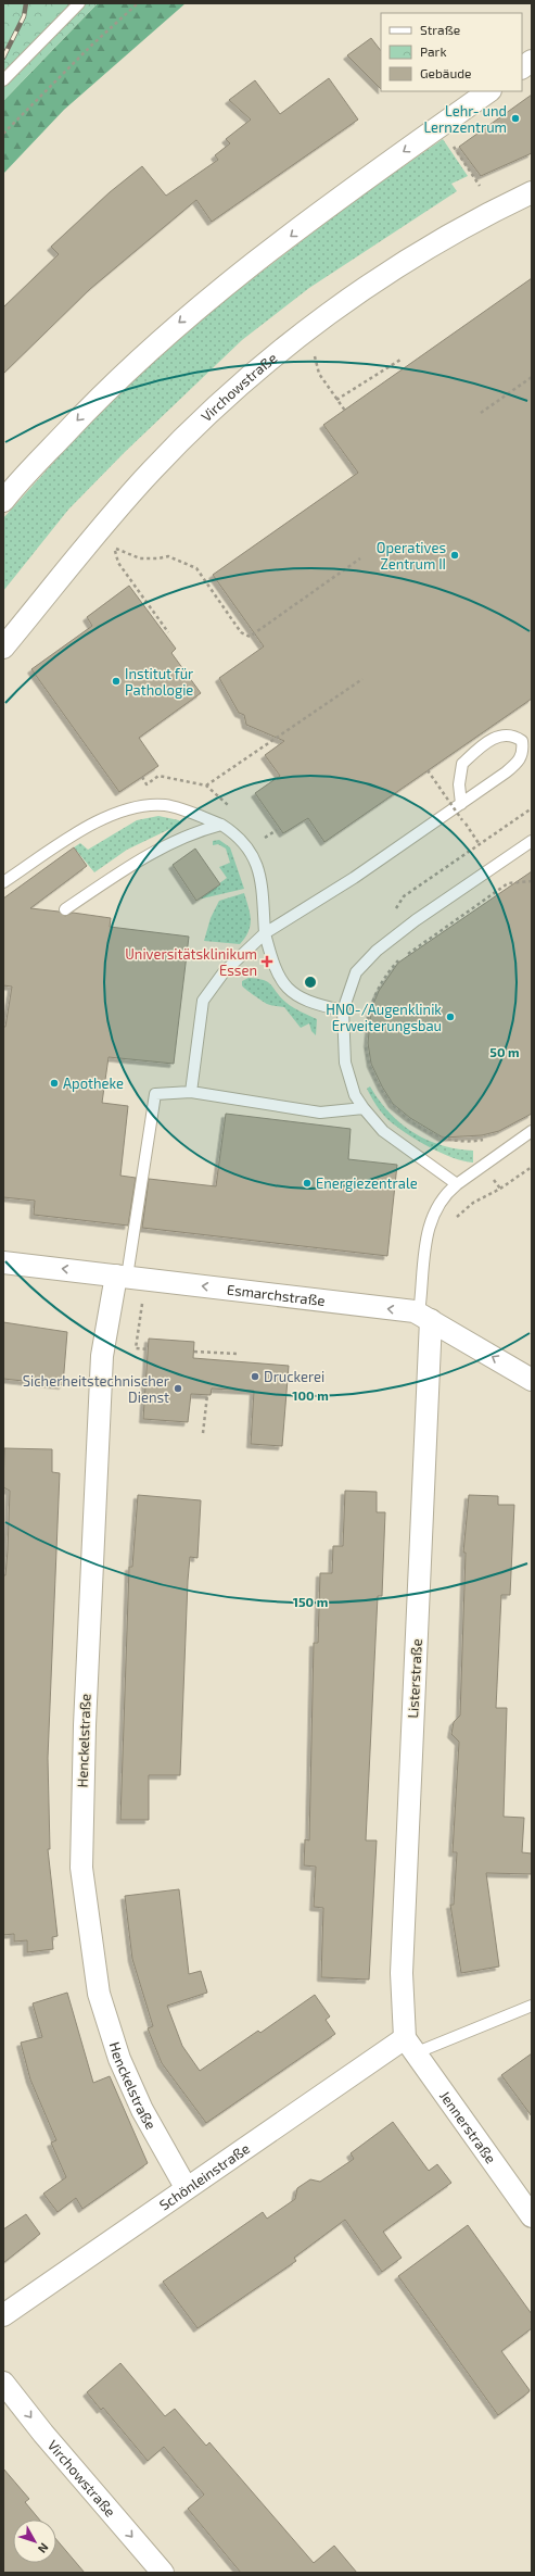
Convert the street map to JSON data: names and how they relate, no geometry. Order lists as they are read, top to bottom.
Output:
{
  "streets": {
    "street": [
      "Virchowstraße",
      "Esmarchstraße",
      "Listerstraße",
      "Henckelstraße",
      "Jennerstraße",
      "Schönleinstraße"
    ]
  },
  "crossings": [
    ["Esmarchstraße", "Listerstraße"],
    ["Esmarchstraße", "Henckelstraße"],
    ["Listerstraße", "Jennerstraße"],
    ["Listerstraße", "Schönleinstraße"],
    ["Henckelstraße", "Schönleinstraße"],
    ["Jennerstraße", "Schönleinstraße"]
  ],
  "one_way": ["Esmarchstraße"],
  "places": {
    "other": [
      "Lehr- und Lernzentrum",
      "Operatives Zentrum II",
      "Institut für Pathologie",
      "HNO-/Augenklinik Erweiterungsbau",
      "Apotheke",
      "Energiezentrale",
      "Druckerei",
      "Sicherheitstechnischer Dienst"
    ],
    "health": ["Universitätsklinikum Essen"]
  },
  "legend": ["Straße", "Park", "Gebäude"],
  "north": "bottom right",
  "rings": ["50 m", "100 m", "150 m"]
}
